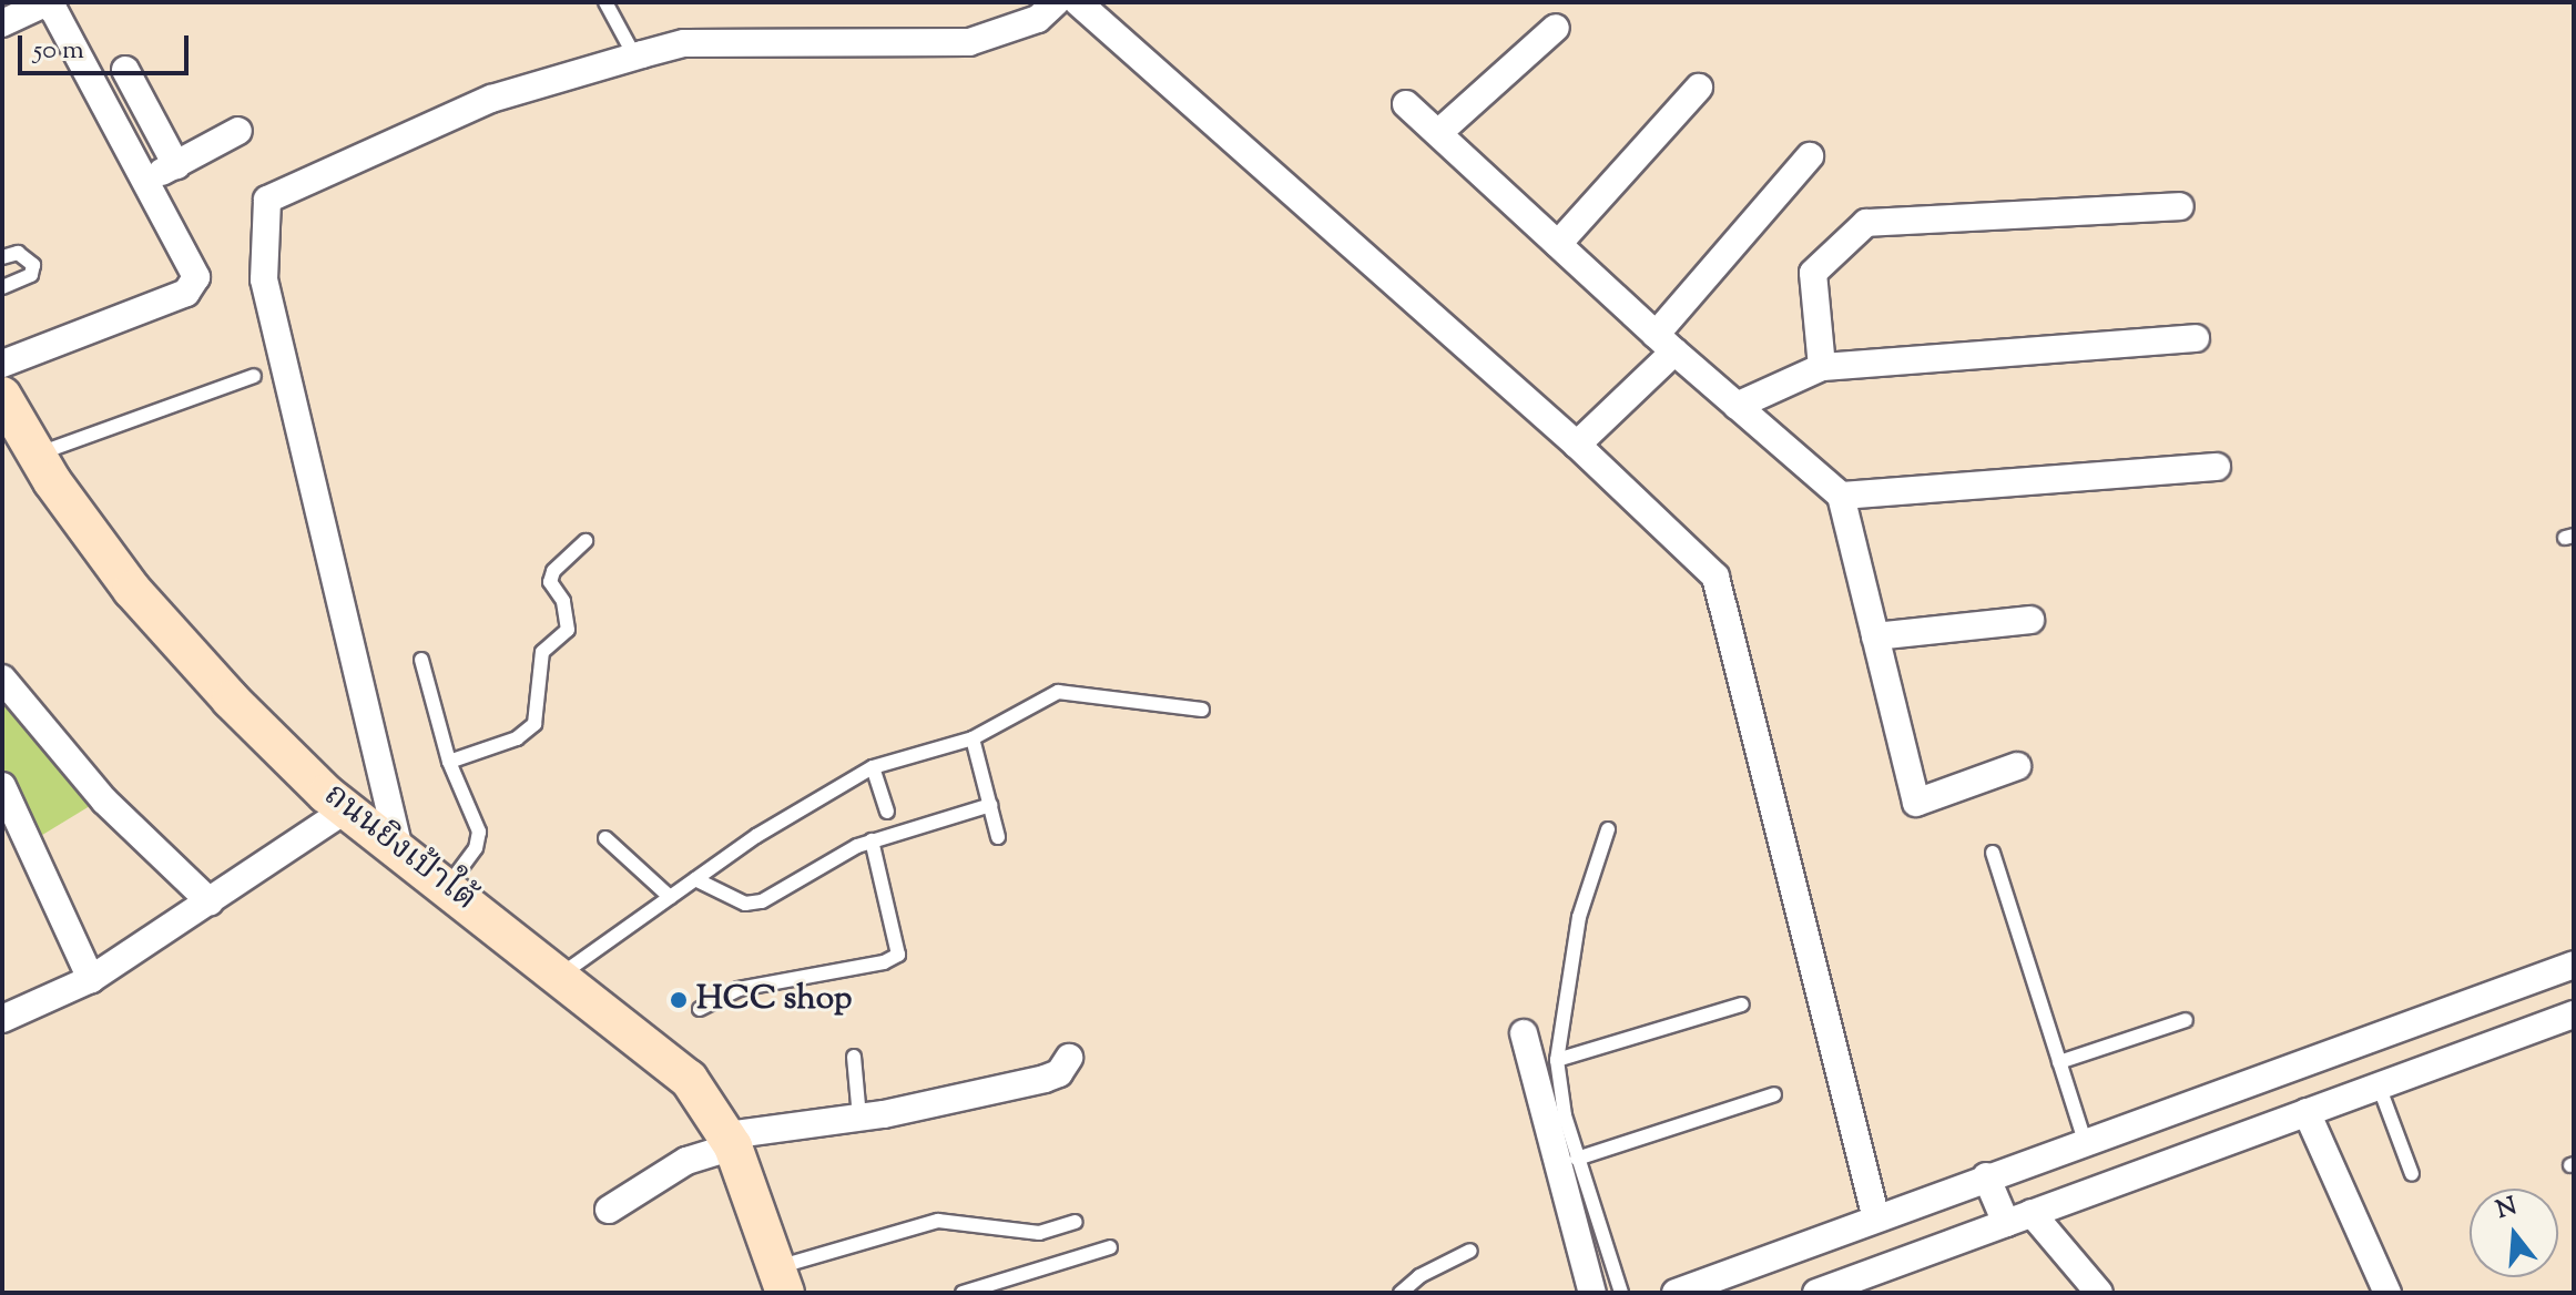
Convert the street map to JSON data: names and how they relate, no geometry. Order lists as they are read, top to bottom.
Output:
{
  "streets": {
    "main road": ["ถนนยิงเป้าใต้"]
  },
  "places": ["HCC shop"],
  "scale_bar": "50 m",
  "north": "top"
}
